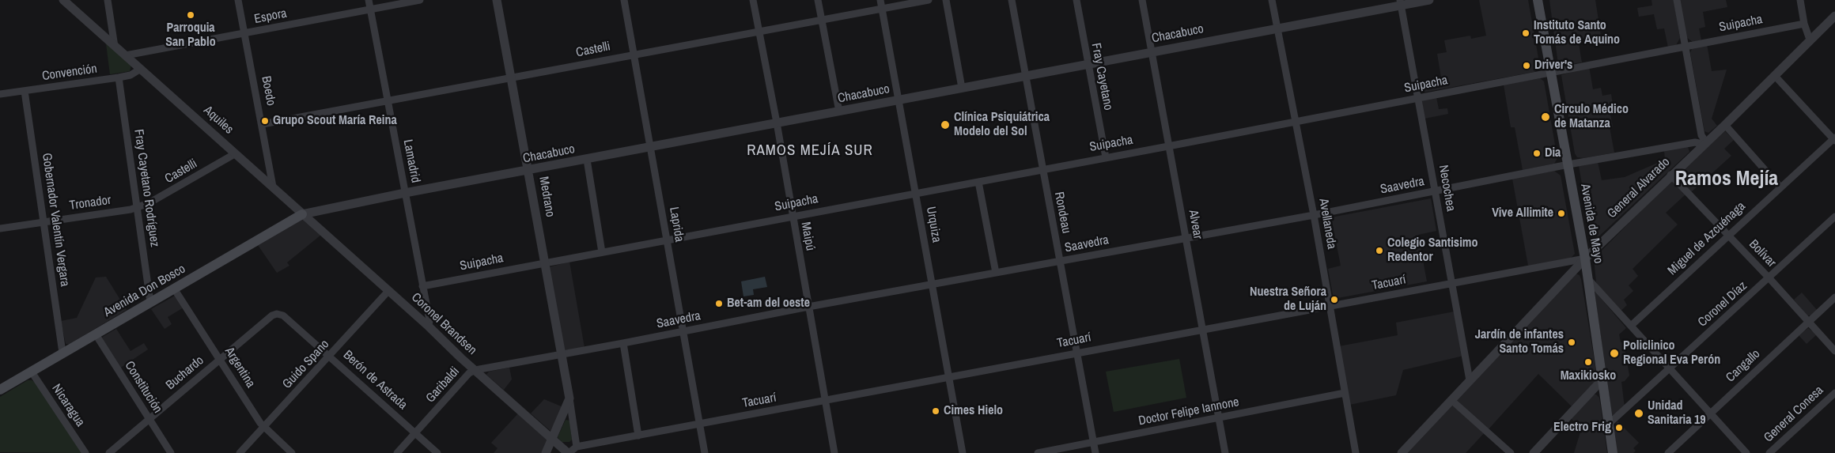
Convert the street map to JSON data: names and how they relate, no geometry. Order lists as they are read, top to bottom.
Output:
{
  "streets": {
    "main road": ["Avenida de Mayo", "Avenida Don Bosco"],
    "street": [
      "Espora",
      "Suipacha",
      "Chacabuco",
      "Castelli",
      "Convención",
      "Fray Cayetano",
      "Boedo",
      "Aquiles",
      "Lamadrid",
      "Saavedra",
      "Fray Cayetano Rodríguez",
      "Necochea",
      "General Alvarado",
      "Medrano",
      "Tronador",
      "Rondeau",
      "Gobernador Valentín Vergara",
      "Avellaneda",
      "Laprida",
      "Urquiza",
      "Alvear",
      "Maipú",
      "Miguel de Azcuénaga",
      "Bolívar",
      "Tacuarí",
      "Coronel Díaz",
      "Coronel Brandsen",
      "Guido Spano",
      "Cangallo",
      "Argentina",
      "Buchardo",
      "Berón de Astrada",
      "Garibaldi",
      "Constitución",
      "Nicaragua",
      "Doctor Felipe Iannone",
      "General Conesa"
    ]
  },
  "crossings": [
    ["Espora", "Boedo"],
    ["Espora", "Aquiles"],
    ["Espora", "Lamadrid"],
    ["Suipacha", "Fray Cayetano"],
    ["Suipacha", "Lamadrid"],
    ["Suipacha", "Necochea"],
    ["Suipacha", "Medrano"],
    ["Suipacha", "Rondeau"],
    ["Suipacha", "Avellaneda"],
    ["Suipacha", "Avenida de Mayo"],
    ["Suipacha", "Laprida"],
    ["Suipacha", "Urquiza"],
    ["Suipacha", "Alvear"],
    ["Suipacha", "Maipú"],
    ["Chacabuco", "Fray Cayetano"],
    ["Chacabuco", "Aquiles"],
    ["Chacabuco", "Lamadrid"],
    ["Chacabuco", "Necochea"],
    ["Chacabuco", "Medrano"],
    ["Chacabuco", "Rondeau"],
    ["Chacabuco", "Avellaneda"],
    ["Chacabuco", "Laprida"],
    ["Chacabuco", "Urquiza"],
    ["Chacabuco", "Alvear"],
    ["Chacabuco", "Maipú"],
    ["Chacabuco", "Avenida Don Bosco"],
    ["Chacabuco", "Coronel Brandsen"],
    ["Castelli", "Boedo"],
    ["Castelli", "Aquiles"],
    ["Castelli", "Lamadrid"],
    ["Castelli", "Fray Cayetano Rodríguez"],
    ["Castelli", "Medrano"],
    ["Castelli", "Tronador"],
    ["Castelli", "Laprida"],
    ["Castelli", "Urquiza"],
    ["Castelli", "Maipú"],
    ["Convención", "Aquiles"],
    ["Convención", "Fray Cayetano Rodríguez"],
    ["Convención", "Gobernador Valentín Vergara"],
    ["Boedo", "Aquiles"],
    ["Aquiles", "Avenida Don Bosco"],
    ["Aquiles", "Coronel Brandsen"],
    ["Lamadrid", "Coronel Brandsen"],
    ["Saavedra", "Necochea"],
    ["Saavedra", "General Alvarado"],
    ["Saavedra", "Medrano"],
    ["Saavedra", "Rondeau"],
    ["Saavedra", "Avellaneda"],
    ["Saavedra", "Avenida de Mayo"],
    ["Saavedra", "Laprida"],
    ["Saavedra", "Urquiza"],
    ["Saavedra", "Alvear"],
    ["Saavedra", "Maipú"],
    ["Saavedra", "Coronel Brandsen"],
    ["Saavedra", "Garibaldi"],
    ["Fray Cayetano Rodríguez", "Tronador"],
    ["Fray Cayetano Rodríguez", "Avenida Don Bosco"],
    ["Necochea", "General Alvarado"],
    ["Necochea", "Tacuarí"],
    ["General Alvarado", "Avenida de Mayo"],
    ["General Alvarado", "Bolívar"],
    ["General Alvarado", "Tacuarí"],
    ["Medrano", "Tacuarí"],
    ["Tronador", "Gobernador Valentín Vergara"],
    ["Rondeau", "Tacuarí"],
    ["Rondeau", "Doctor Felipe Iannone"],
    ["Gobernador Valentín Vergara", "Avenida Don Bosco"],
    ["Avellaneda", "Tacuarí"],
    ["Avellaneda", "Doctor Felipe Iannone"],
    ["Avenida de Mayo", "Tacuarí"],
    ["Avenida de Mayo", "Coronel Díaz"],
    ["Laprida", "Tacuarí"],
    ["Urquiza", "Tacuarí"],
    ["Alvear", "Tacuarí"],
    ["Alvear", "Doctor Felipe Iannone"],
    ["Maipú", "Tacuarí"],
    ["Miguel de Azcuénaga", "Bolívar"],
    ["Bolívar", "Coronel Díaz"],
    ["Bolívar", "Cangallo"],
    ["Tacuarí", "Coronel Brandsen"],
    ["Avenida Don Bosco", "Coronel Brandsen"],
    ["Avenida Don Bosco", "Argentina"],
    ["Avenida Don Bosco", "Constitución"],
    ["Avenida Don Bosco", "Nicaragua"],
    ["Coronel Brandsen", "Guido Spano"],
    ["Coronel Brandsen", "Garibaldi"],
    ["Guido Spano", "Argentina"],
    ["Guido Spano", "Berón de Astrada"],
    ["Argentina", "Buchardo"],
    ["Buchardo", "Berón de Astrada"],
    ["Buchardo", "Constitución"],
    ["Berón de Astrada", "Garibaldi"]
  ],
  "districts": ["RAMOS MEJÍA SUR", "Ramos Mejía"],
  "places": [
    "Parroquia San Pablo",
    "Instituto Santo Tomás de Aquino",
    "Driver's",
    "Circulo Médico de Matanza",
    "Grupo Scout María Reina",
    "Clínica Psiquiátrica Modelo del Sol",
    "Dia",
    "Vive Allimite",
    "Colegio Santisimo Redentor",
    "Nuestra Señora de Luján",
    "Bet-am del oeste",
    "Jardín de infantes Santo Tomás",
    "Policlinico Regional Eva Perón",
    "Maxikiosko",
    "Cimes Hielo",
    "Unidad Sanitaria 19",
    "Electro Frig"
  ]
}
